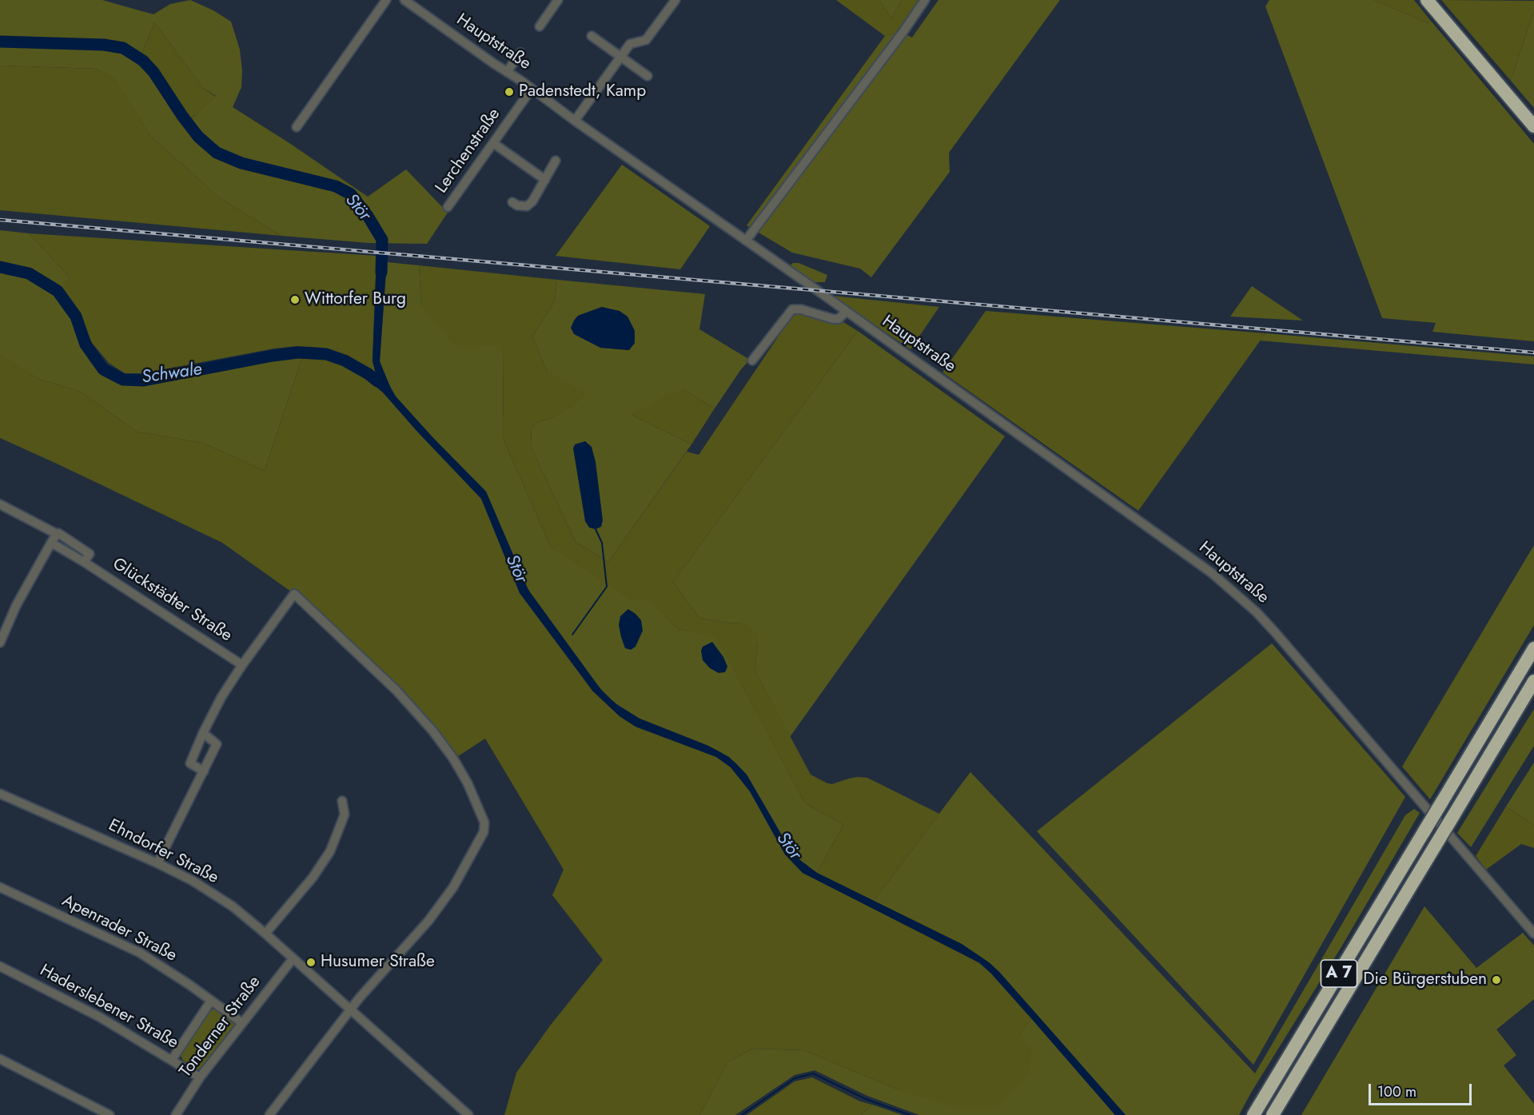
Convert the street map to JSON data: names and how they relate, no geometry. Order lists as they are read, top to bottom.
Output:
{
  "streets": {
    "highway": ["A 7"],
    "street": [
      "Hauptstraße",
      "Lerchenstraße",
      "Glückstädter Straße",
      "Ehndorfer Straße",
      "Apenrader Straße",
      "Haderslebener Straße",
      "Tonderner Straße"
    ]
  },
  "crossings": [
    ["Hauptstraße", "Lerchenstraße"],
    ["Ehndorfer Straße", "Tonderner Straße"],
    ["Apenrader Straße", "Tonderner Straße"],
    ["Haderslebener Straße", "Tonderner Straße"]
  ],
  "water": ["Stör", "Schwale"],
  "places": [
    "Padenstedt, Kamp",
    "Wittorfer Burg",
    "Husumer Straße",
    "Die Bürgerstuben"
  ],
  "scale_bar": "100 m"
}
